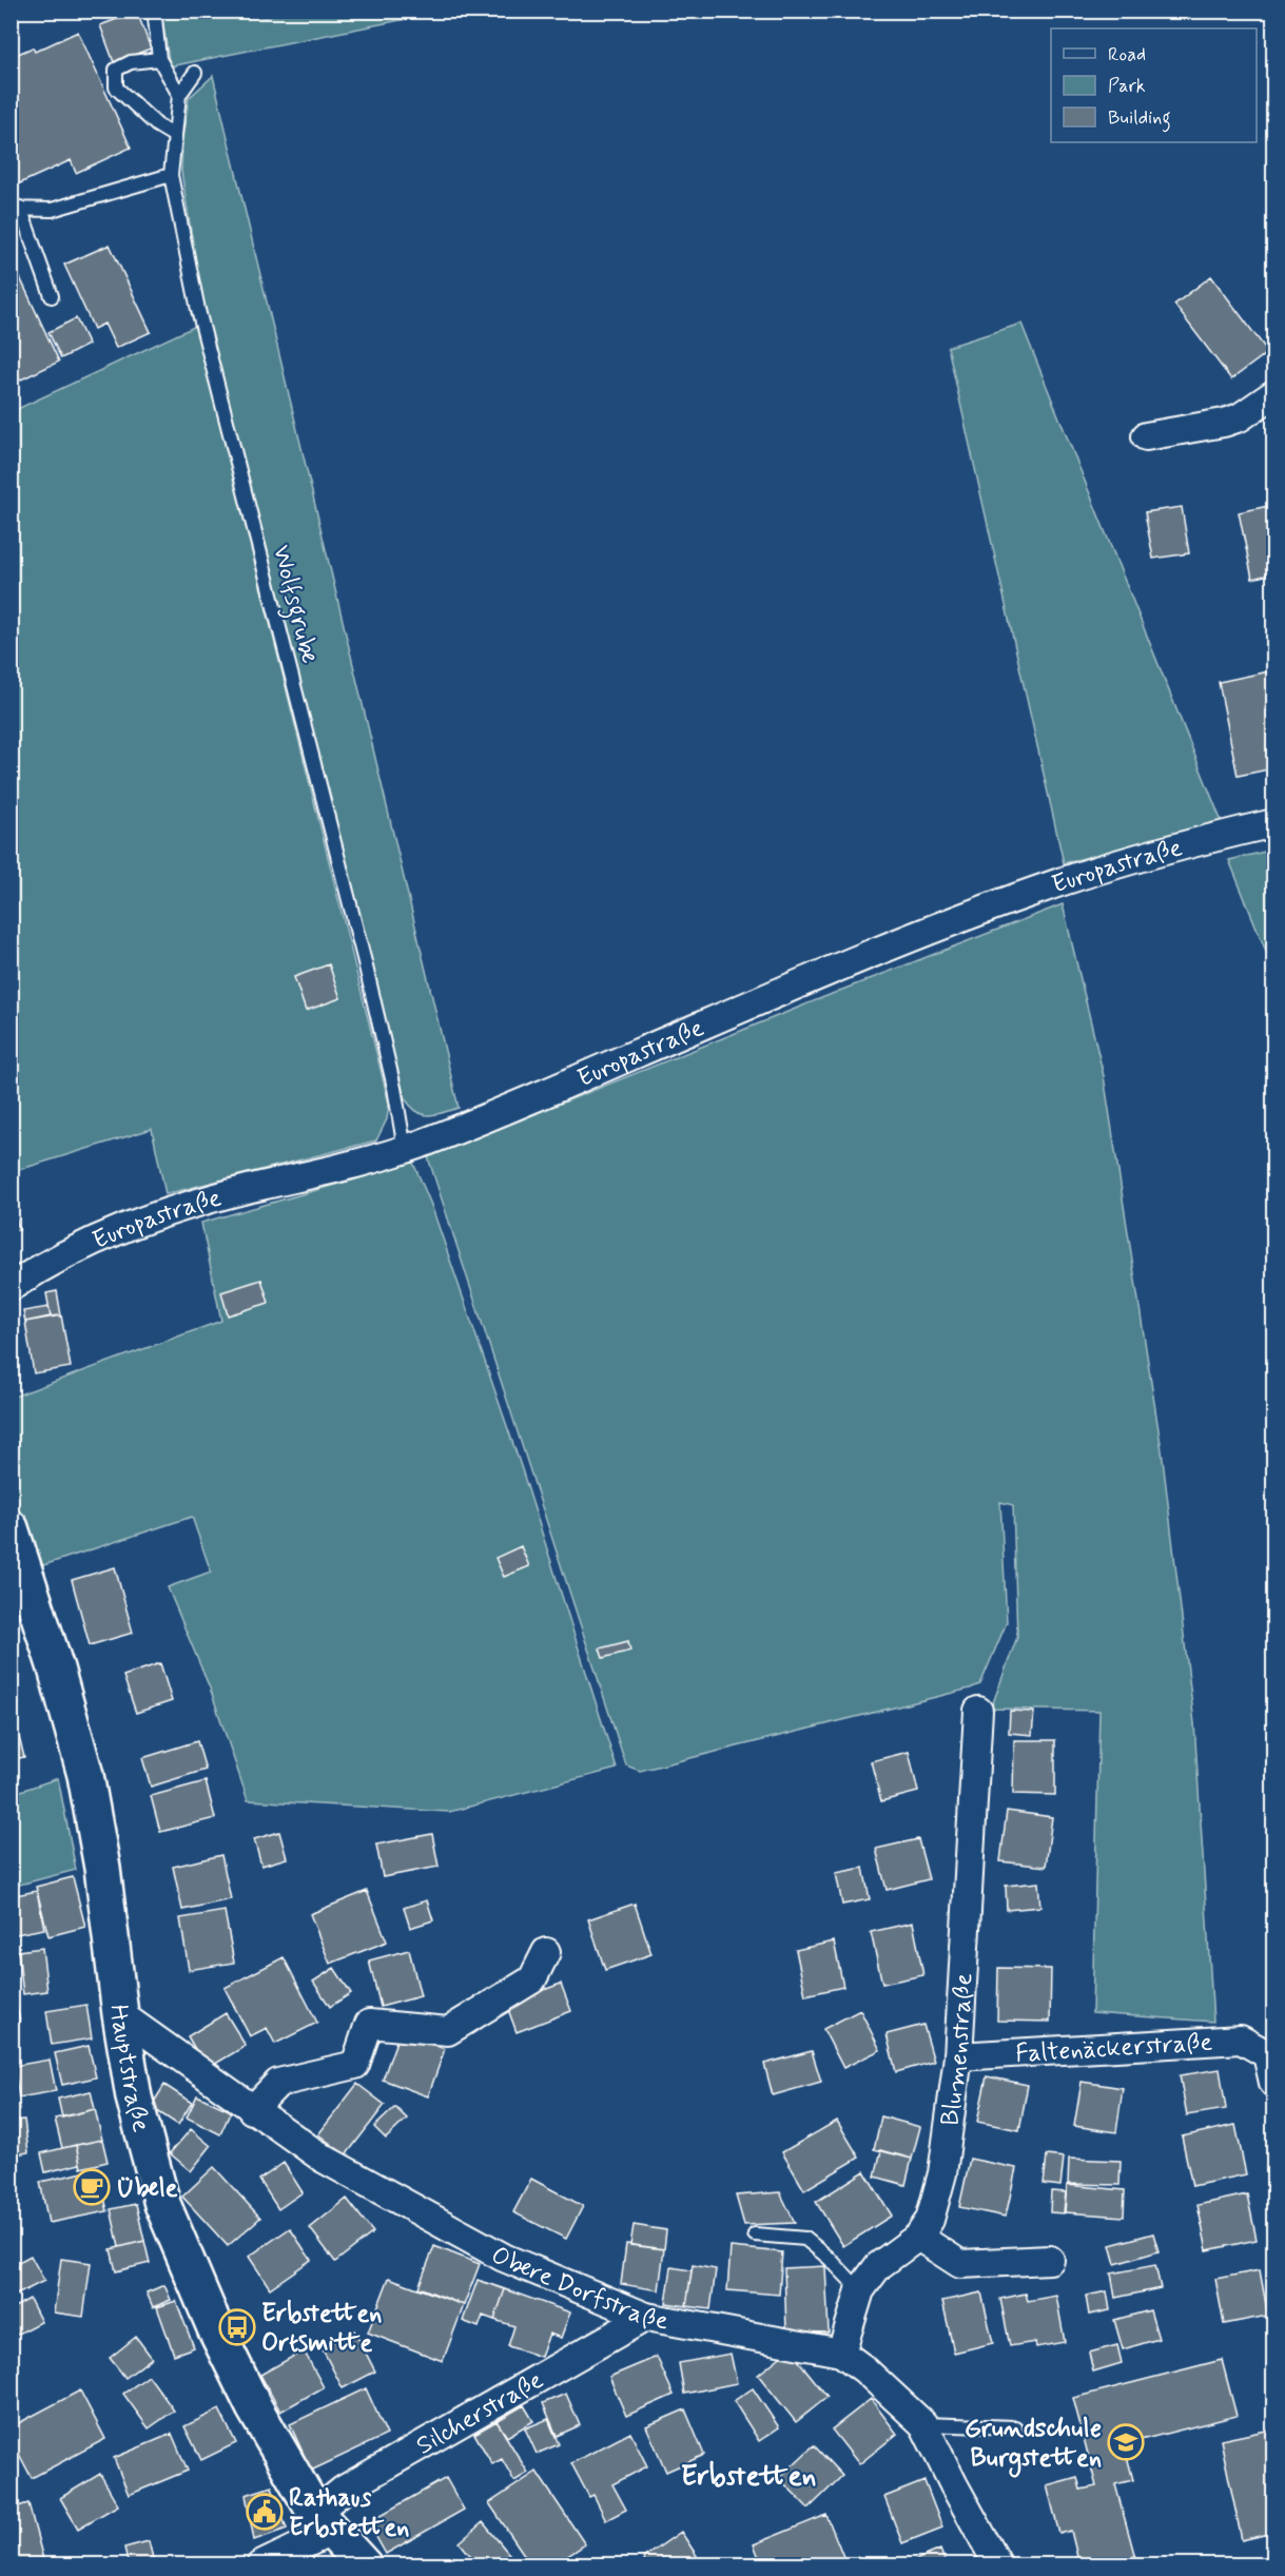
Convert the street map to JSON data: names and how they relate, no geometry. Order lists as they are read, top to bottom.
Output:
{
  "streets": {
    "street": [
      "Europastraße",
      "Faltenäckerstraße",
      "Blumenstraße",
      "Hauptstraße",
      "Obere Dorfstraße",
      "Silcherstraße"
    ],
    "lane": ["Wolfsgrube"]
  },
  "crossings": [
    ["Wolfsgrube", "Europastraße"],
    ["Faltenäckerstraße", "Blumenstraße"],
    ["Blumenstraße", "Obere Dorfstraße"],
    ["Hauptstraße", "Obere Dorfstraße"],
    ["Hauptstraße", "Silcherstraße"],
    ["Obere Dorfstraße", "Silcherstraße"]
  ],
  "districts": ["Erbstetten"],
  "places": {
    "cafe": ["Übele"],
    "bus stop": ["Erbstetten Ortsmitte"],
    "school or university": ["Grundschule Burgstetten"],
    "public building": ["Rathaus Erbstetten"]
  },
  "legend": ["Road", "Park", "Building"]
}
